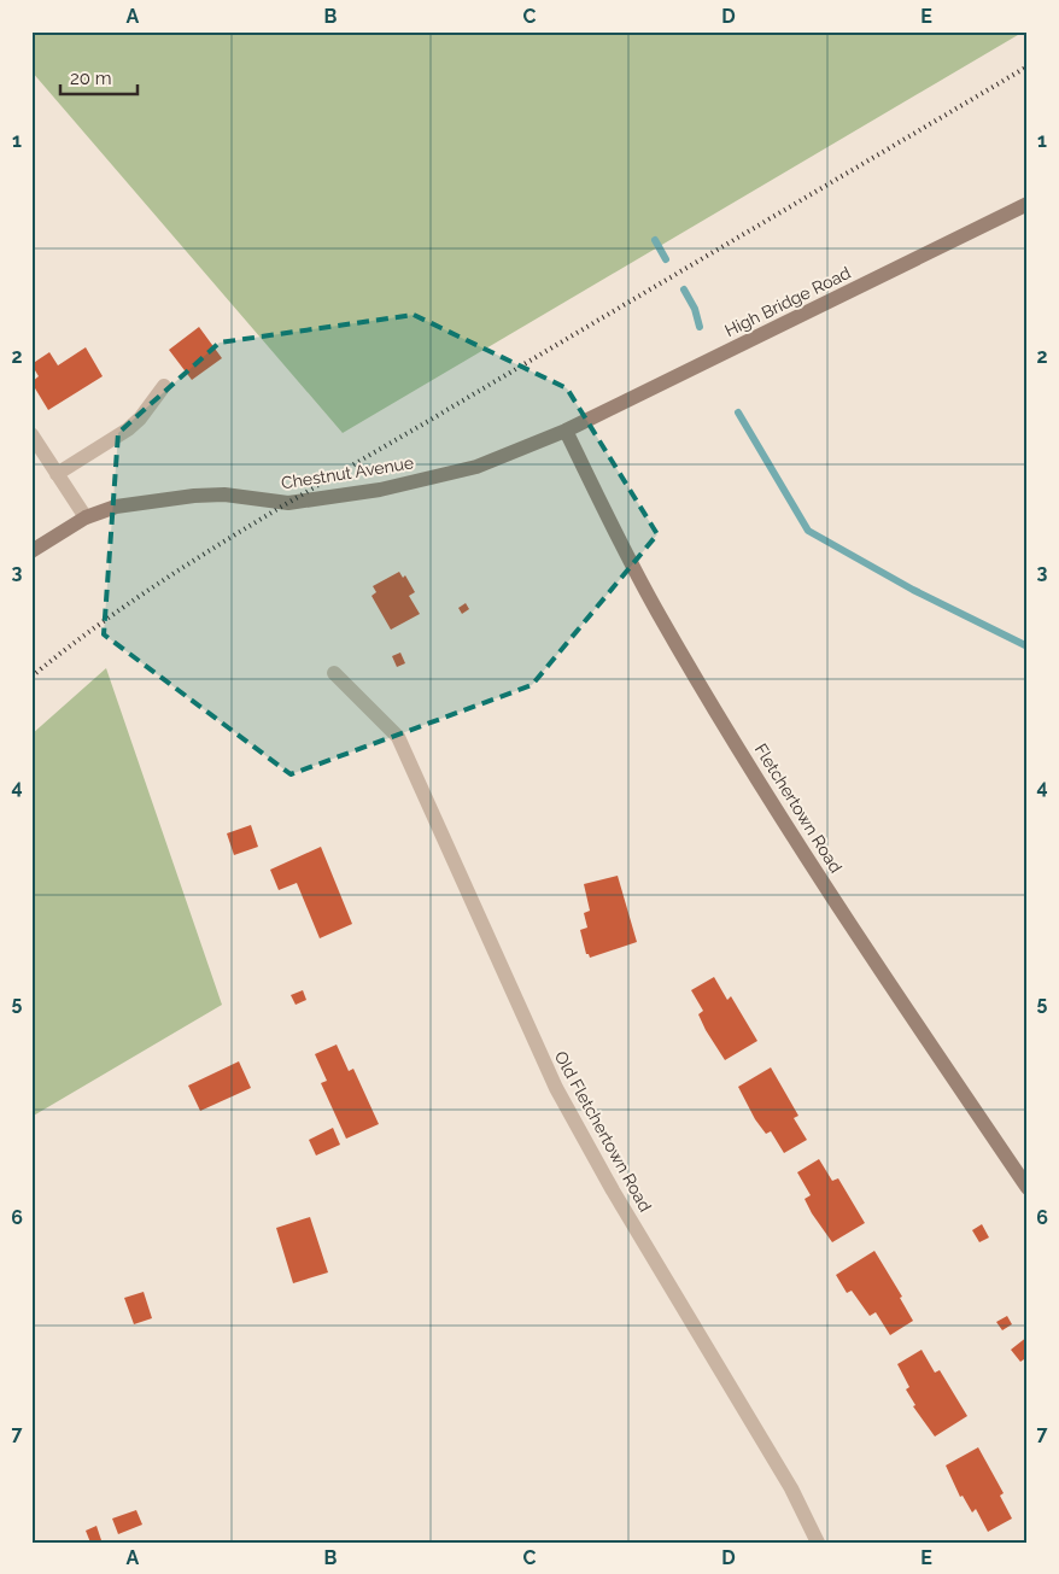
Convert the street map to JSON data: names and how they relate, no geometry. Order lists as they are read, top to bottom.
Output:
{
  "streets": {
    "street": [
      "High Bridge Road",
      "Chestnut Avenue",
      "Fletchertown Road",
      "Old Fletchertown Road"
    ]
  },
  "crossings": [
    ["High Bridge Road", "Chestnut Avenue"],
    ["High Bridge Road", "Fletchertown Road"],
    ["Chestnut Avenue", "Fletchertown Road"]
  ],
  "scale_bar": "20 m",
  "grid": {
    "columns": [
      "A",
      "B",
      "C",
      "D",
      "E"
    ],
    "rows": [
      "1",
      "2",
      "3",
      "4",
      "5",
      "6",
      "7"
    ]
  }
}
